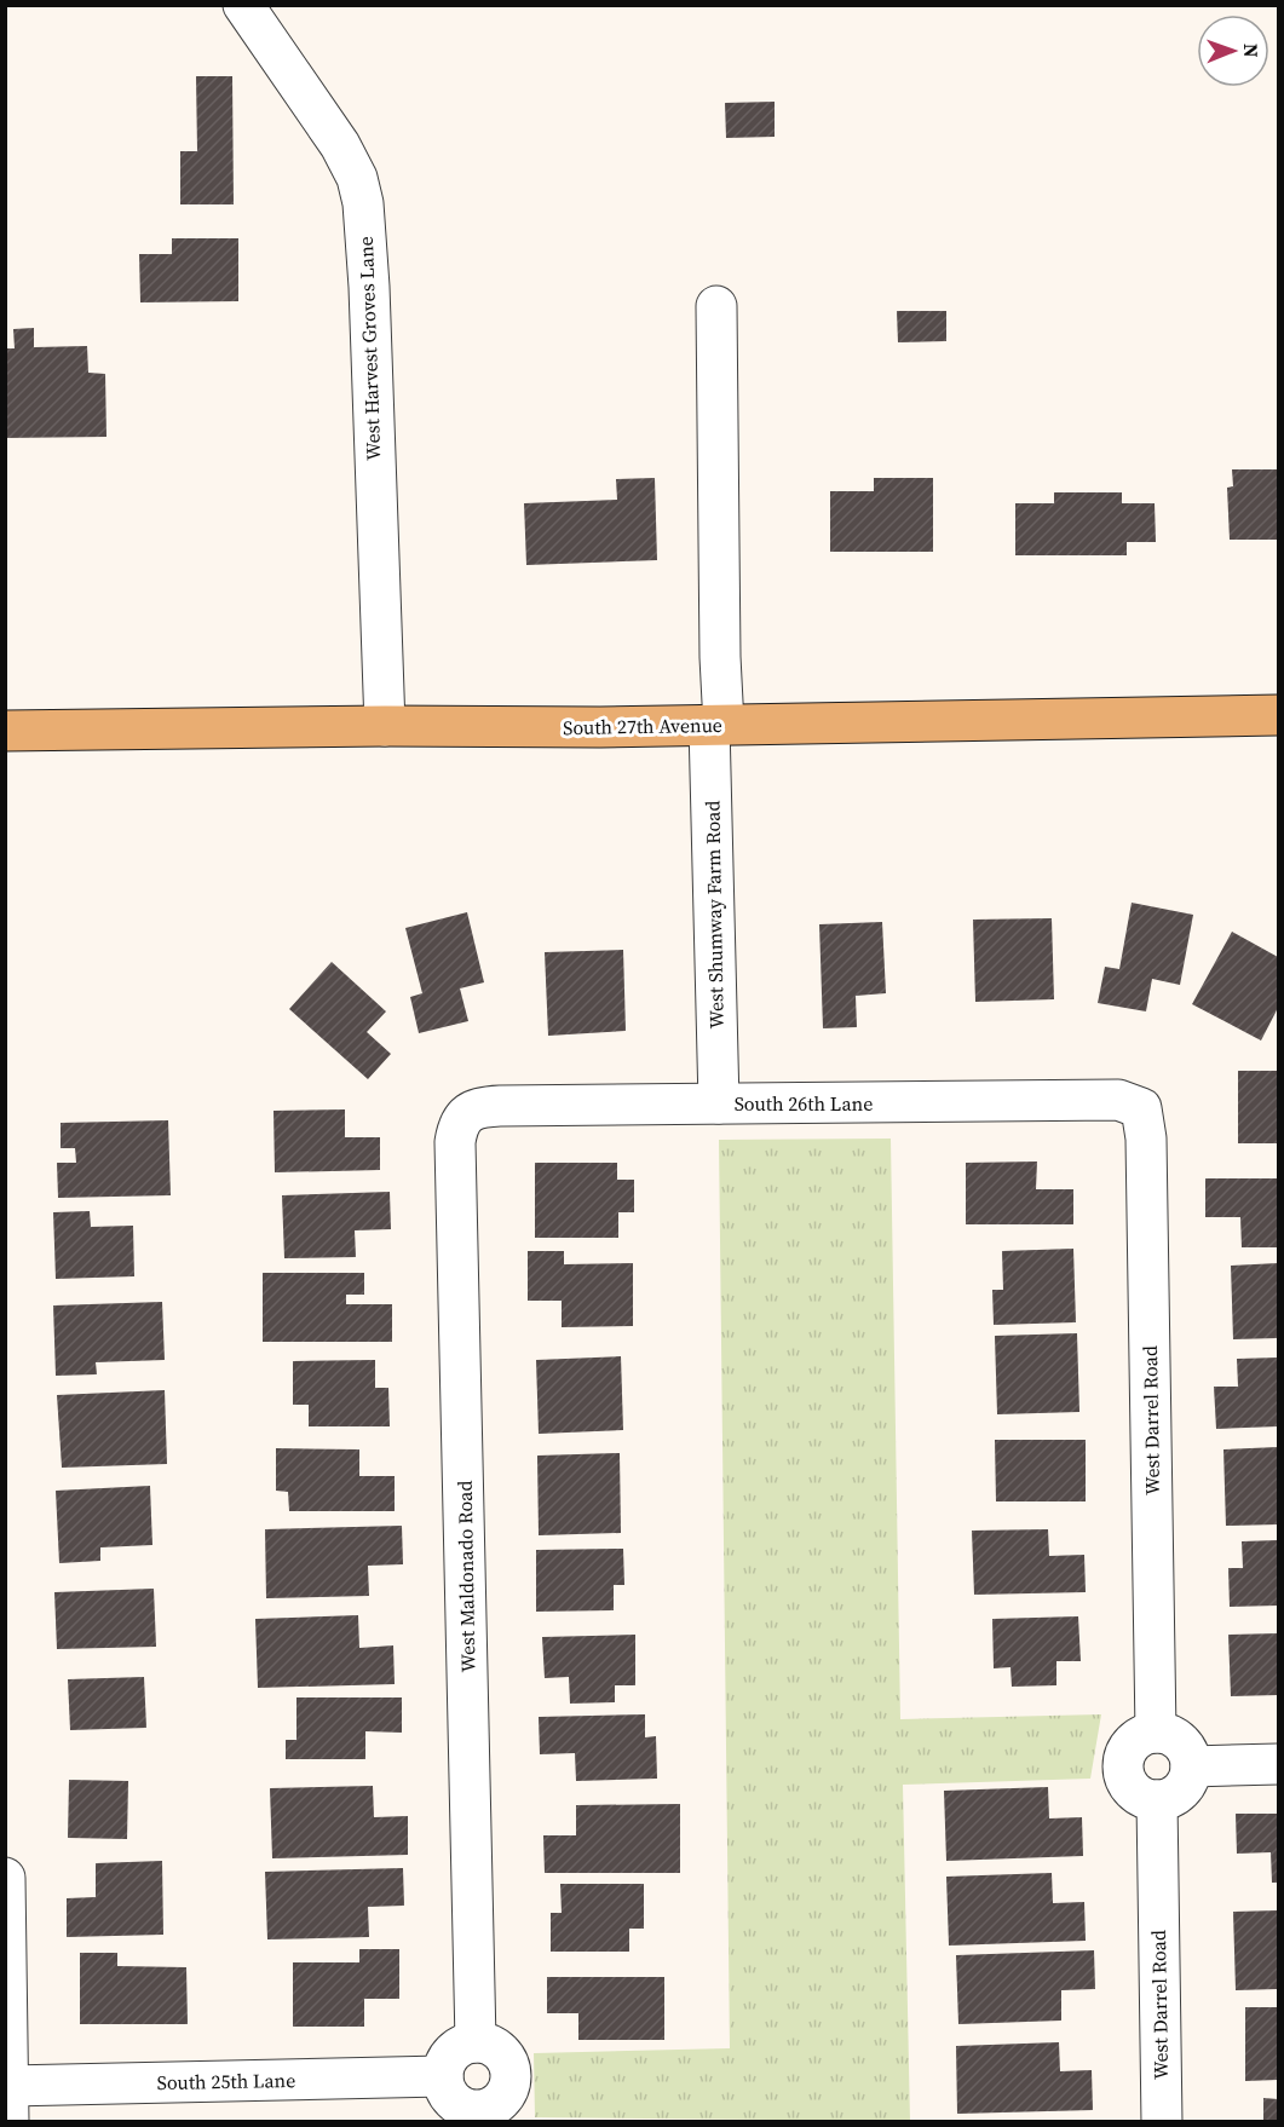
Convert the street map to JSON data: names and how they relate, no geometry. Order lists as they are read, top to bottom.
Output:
{
  "streets": {
    "main road": ["South 27th Avenue"],
    "street": [
      "West Harvest Groves Lane",
      "West Shumway Farm Road",
      "South 26th Lane",
      "West Darrel Road",
      "West Maldonado Road",
      "South 25th Lane"
    ]
  },
  "crossings": [
    ["West Harvest Groves Lane", "South 27th Avenue"],
    ["South 27th Avenue", "West Shumway Farm Road"],
    ["West Shumway Farm Road", "South 26th Lane"],
    ["South 26th Lane", "West Darrel Road"],
    ["South 26th Lane", "West Maldonado Road"],
    ["West Maldonado Road", "South 25th Lane"]
  ],
  "north": "right"
}
